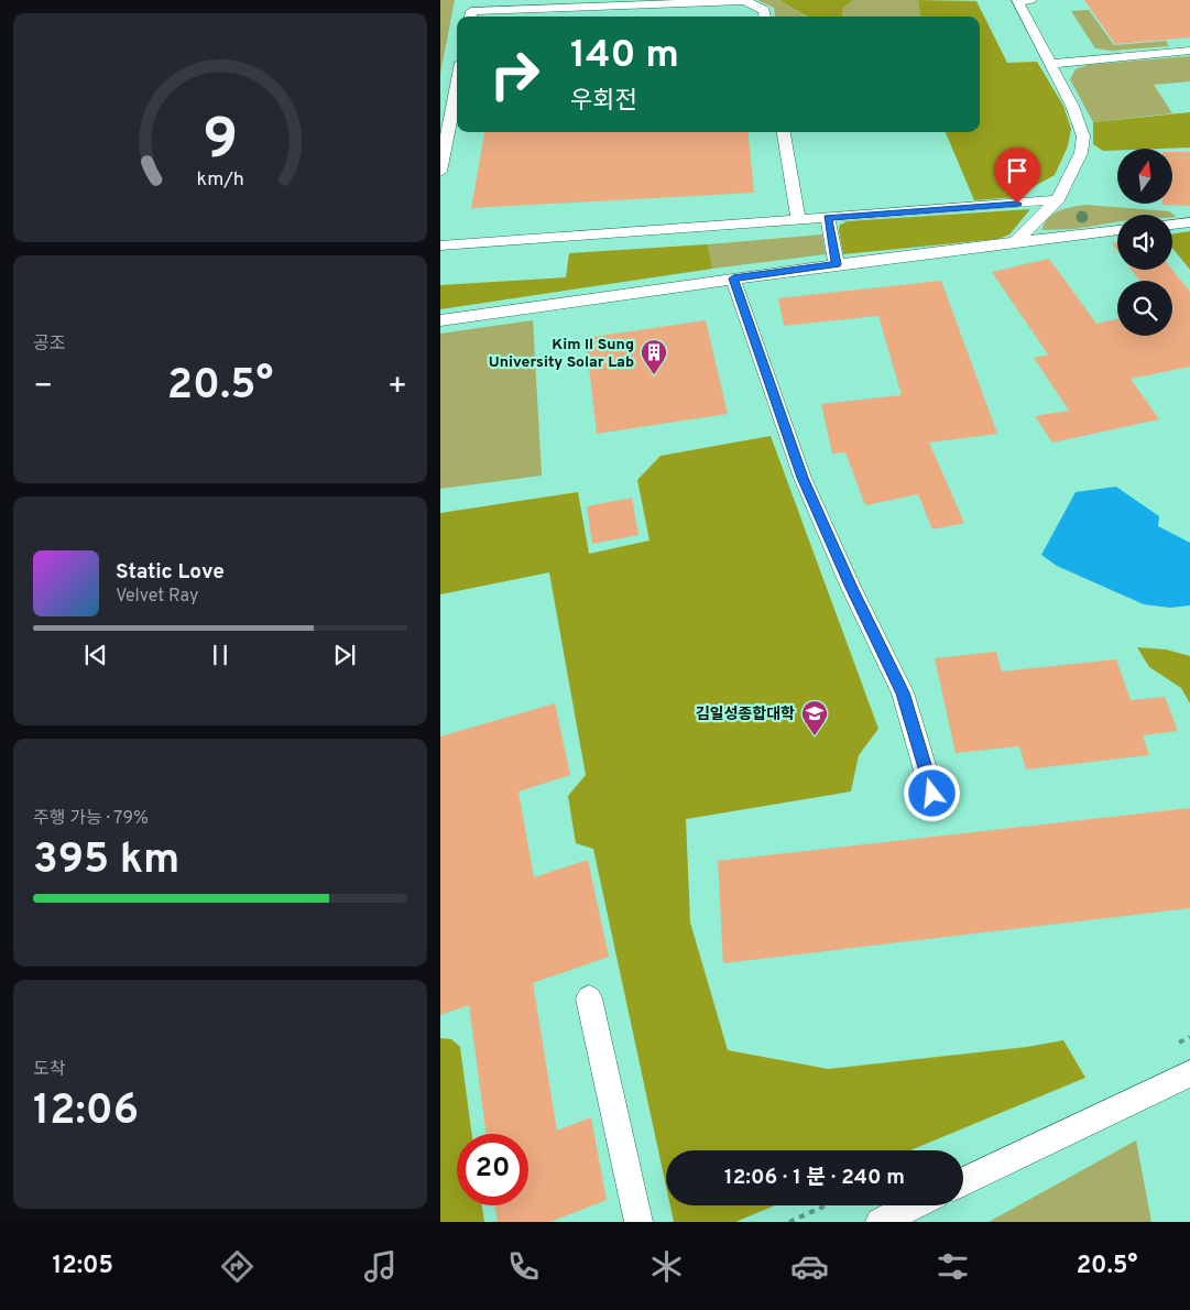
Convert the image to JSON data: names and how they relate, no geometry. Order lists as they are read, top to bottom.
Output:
{
  "places": {
    "building": ["Kim Il Sung University Solar Lab"],
    "school or university": ["김일성종합대학"]
  },
  "north": "top",
  "page": {
    "turn": ["140 m", "우회전"],
    "tile": [
      "공조",
      ["주행 가능 · 79%", "395 km"],
      ["도착", "12:06"]
    ],
    "heat": ["−", "20.5°", "+"],
    "song": ["Static Love", "Velvet Ray"],
    "limit": "20",
    "trip": "12:06 · 1 분 · 240 m",
    "tabs": ["12:05", "20.5°"],
    "gauge": ["9", "km/h"]
  }
}
